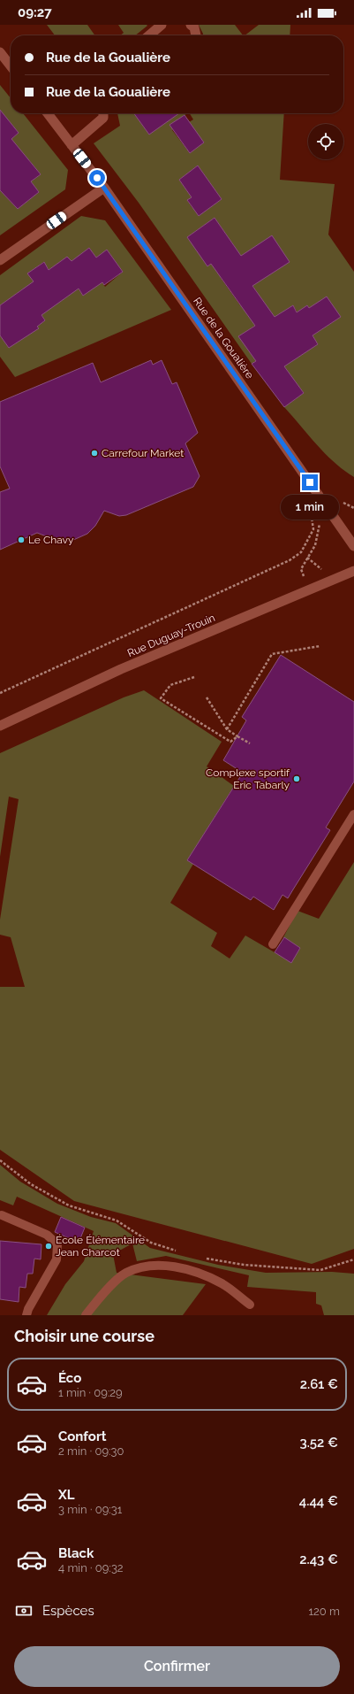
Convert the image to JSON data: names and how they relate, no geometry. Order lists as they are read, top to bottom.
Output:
{
  "streets": {
    "street": ["Rue de la Goualière", "Rue Duguay-Trouin"]
  },
  "places": [
    "Carrefour Market",
    "Le Chavy",
    "Complexe sportif Eric Tabarly",
    "École Élémentaire Jean Charcot"
  ],
  "page": {
    "status": "09:27",
    "banner": ["Rue de la Goualière", "Rue de la Goualière"],
    "bubble": "1 min",
    "heading": "Choisir une course",
    "list": [
      {
        "name": "Éco",
        "note": "1 min · 09:29",
        "value": "2.61 €"
      },
      {
        "name": "Confort",
        "note": "2 min · 09:30",
        "value": "3.52 €"
      },
      {
        "name": "XL",
        "note": "3 min · 09:31",
        "value": "4.44 €"
      },
      {
        "name": "Black",
        "note": "4 min · 09:32",
        "value": "2.43 €"
      }
    ],
    "pay": ["Espèces", "120 m"],
    "buttons": "Confirmer"
  }
}
